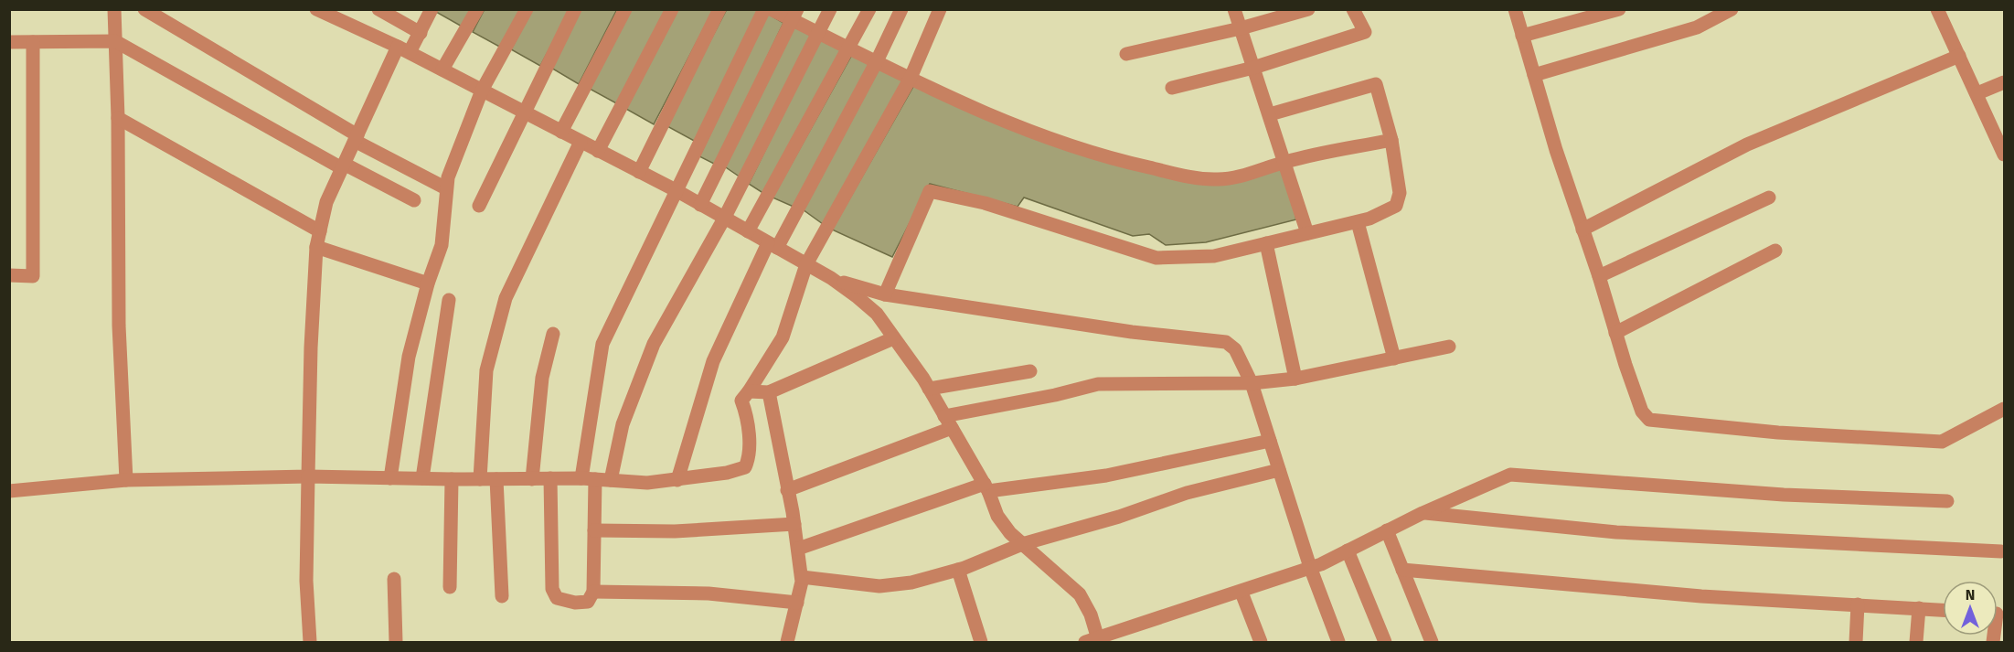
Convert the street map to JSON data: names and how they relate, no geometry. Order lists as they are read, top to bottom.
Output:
{
  "north": "top"
}
